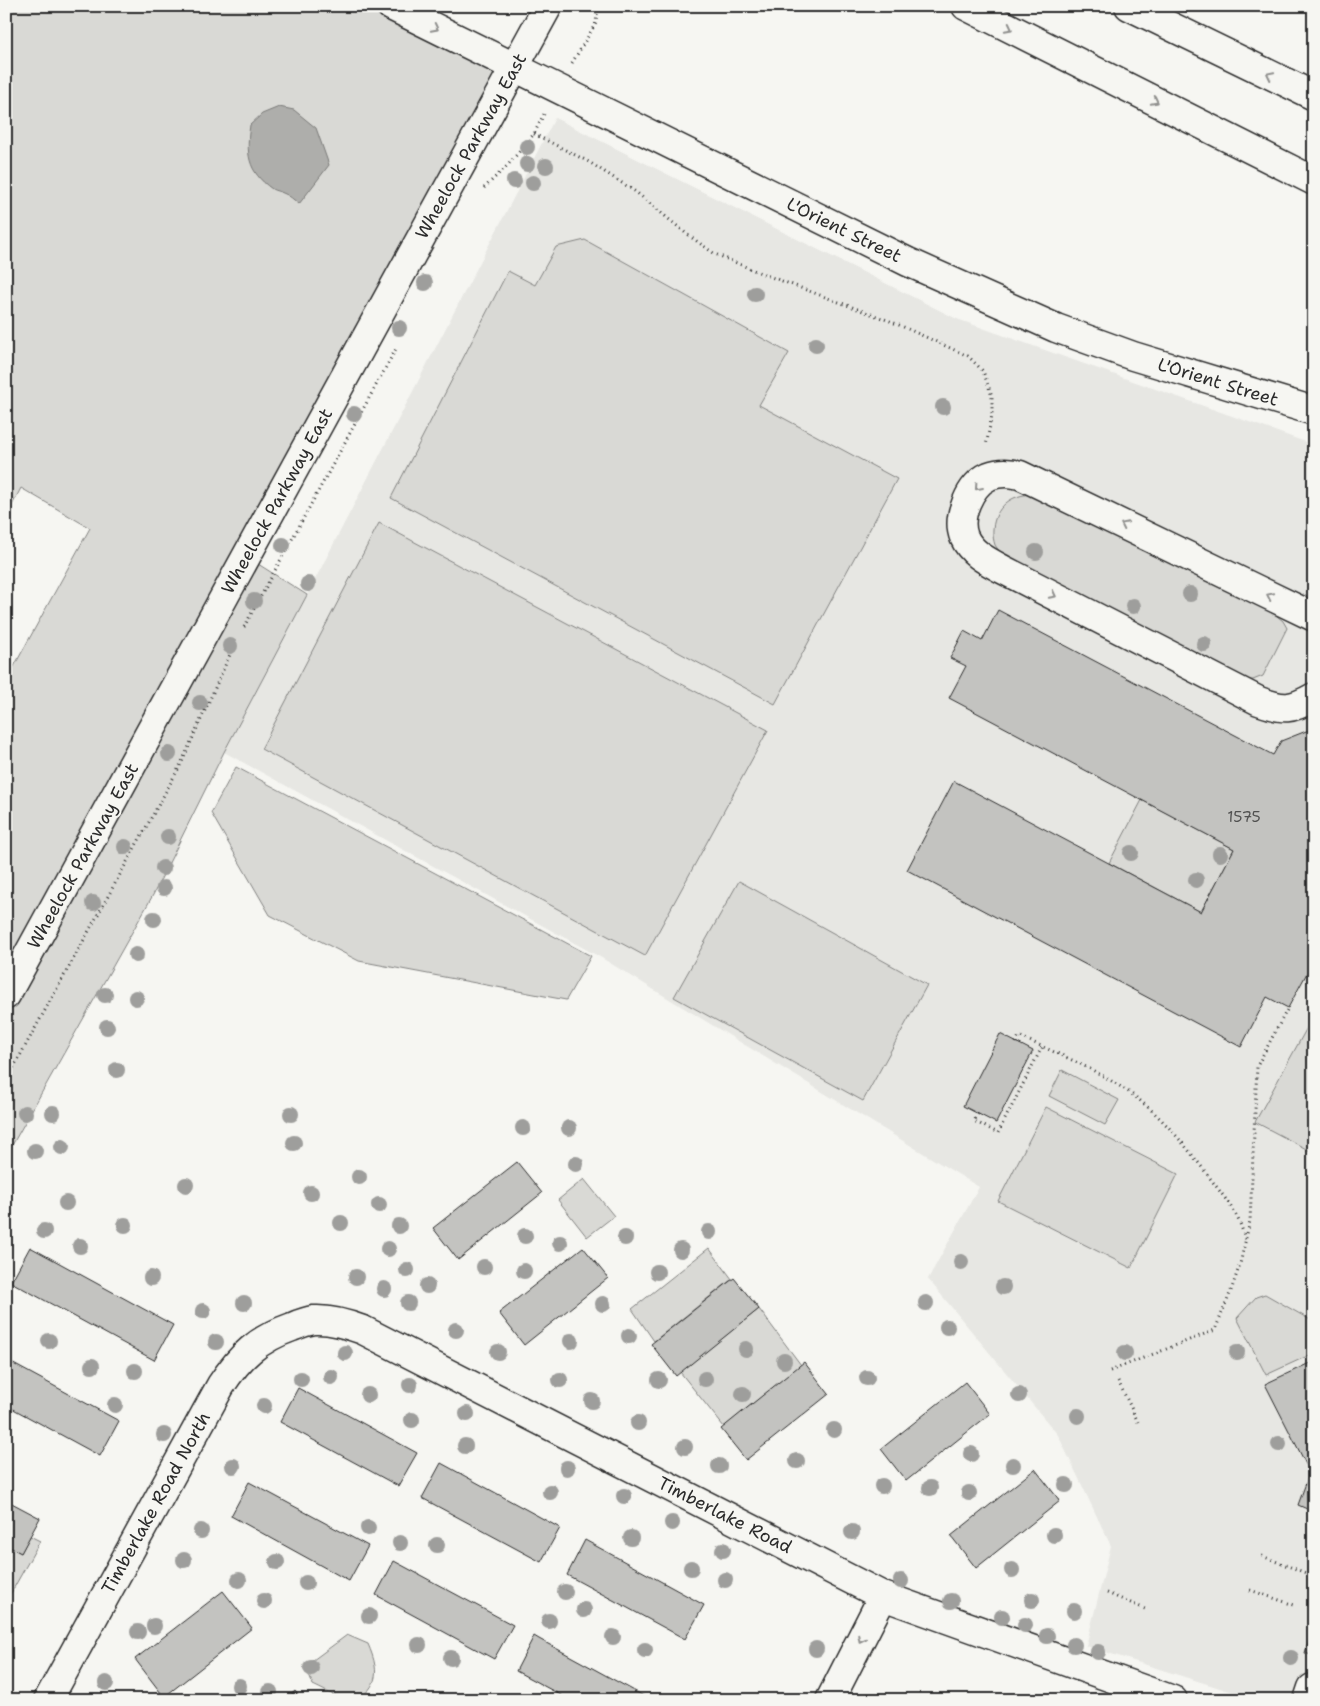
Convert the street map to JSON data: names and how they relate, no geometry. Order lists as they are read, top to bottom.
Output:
{
  "streets": {
    "main road": [
      "Wheelock Parkway East",
      "L'Orient Street",
      "Timberlake Road North",
      "Timberlake Road"
    ]
  },
  "crossings": [
    ["Wheelock Parkway East", "L'Orient Street"],
    ["Timberlake Road North", "Timberlake Road"]
  ],
  "house_numbers": ["1575"]
}
